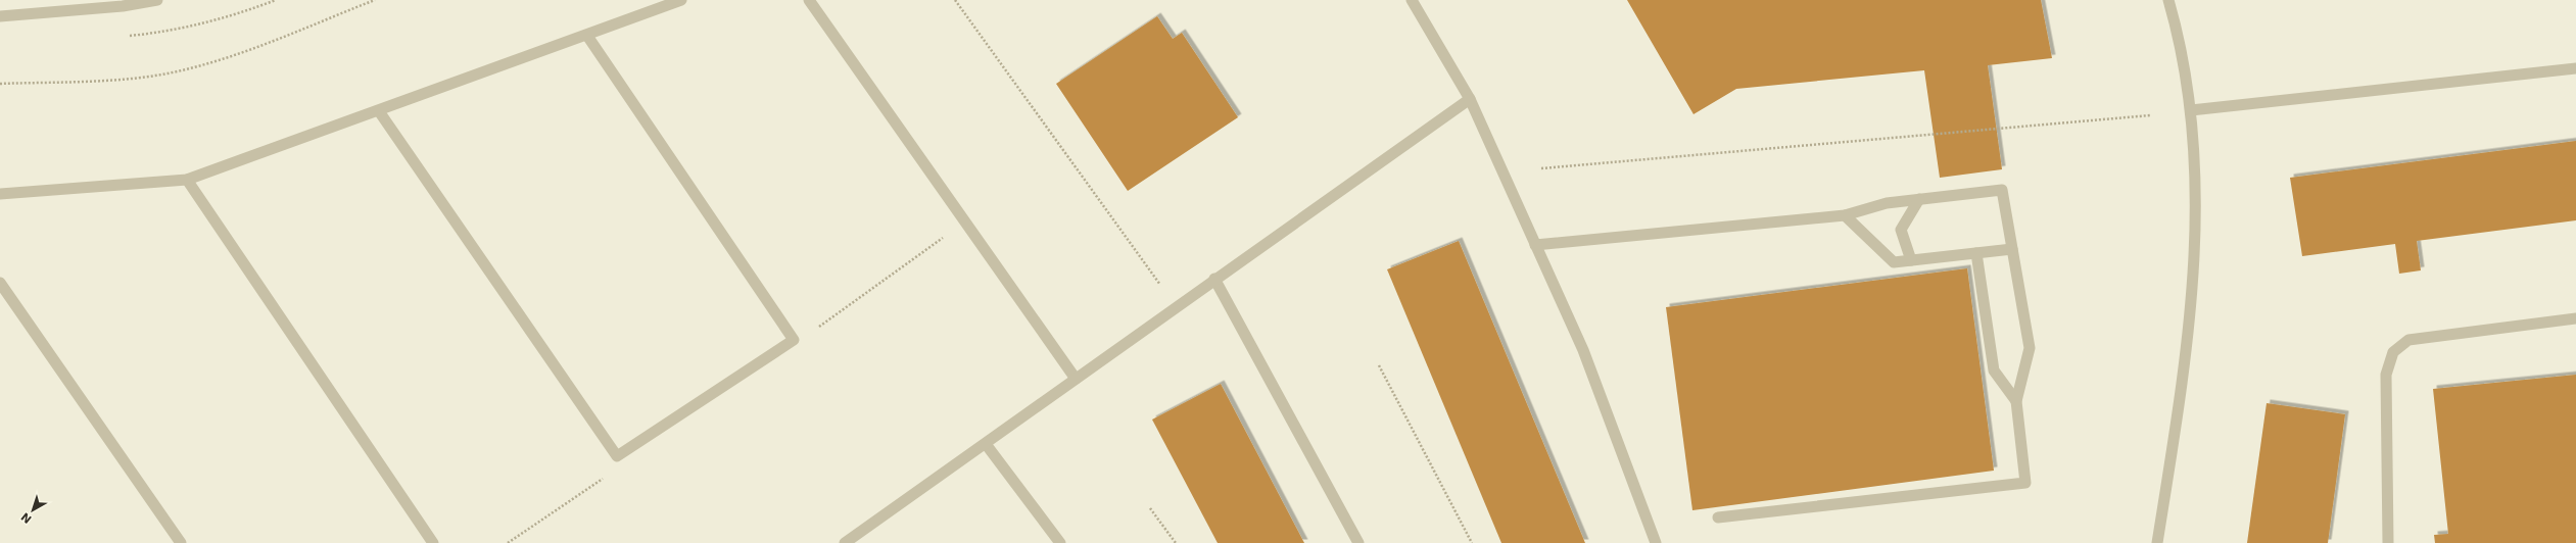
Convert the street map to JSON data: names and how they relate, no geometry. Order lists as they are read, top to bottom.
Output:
{
  "north": "bottom left"
}
